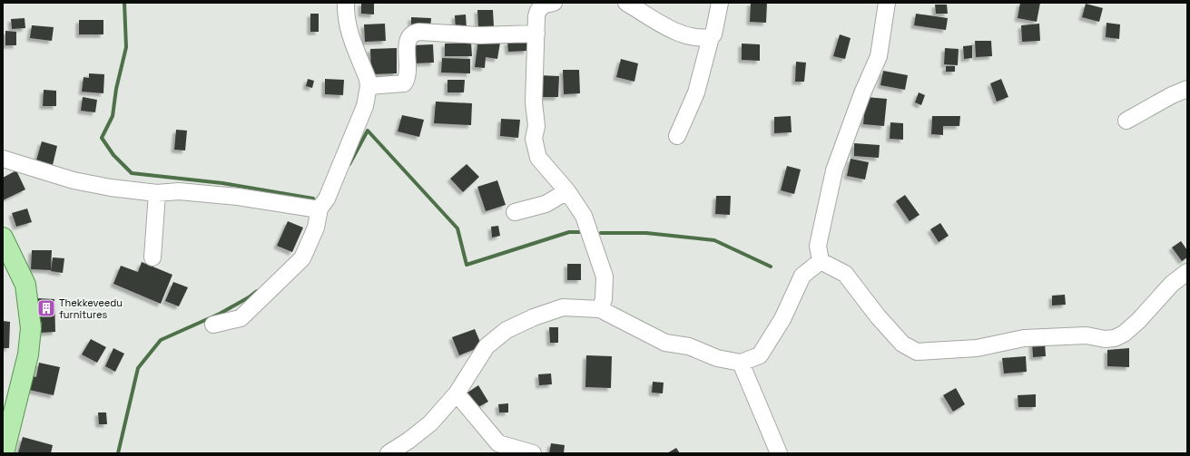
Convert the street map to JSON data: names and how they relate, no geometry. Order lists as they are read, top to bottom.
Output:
{
  "places": {
    "building": ["Thekkeveedu furnitures"]
  }
}
